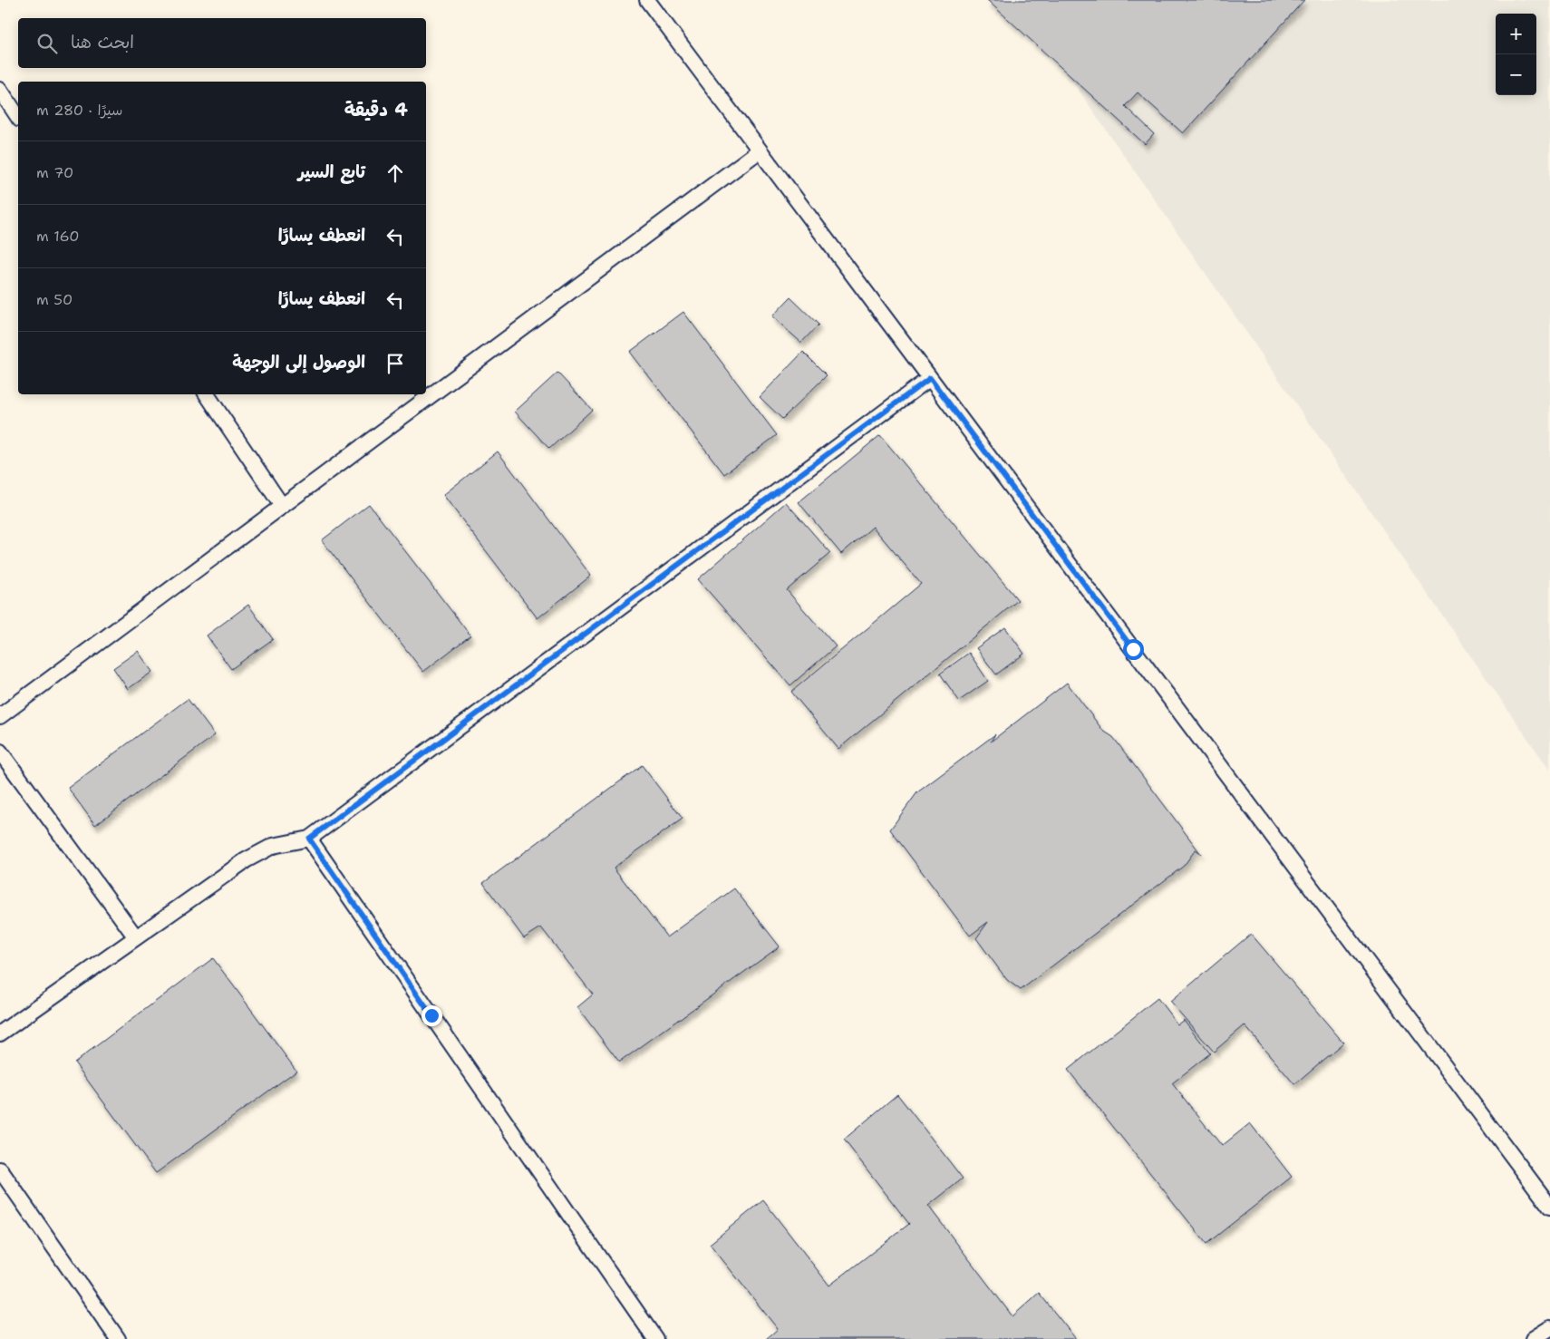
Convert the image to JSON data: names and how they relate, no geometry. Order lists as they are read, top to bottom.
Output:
{
  "page": {
    "map_buttons": ["+", "−"],
    "search": "ابحث هنا",
    "heading": ["4 دقيقة", "سيرًا · 280 m"],
    "list": [
      ["تابع السير", "70 m"],
      ["انعطف يسارًا", "160 m"],
      ["انعطف يسارًا", "50 m"],
      "الوصول إلى الوجهة"
    ]
  }
}
